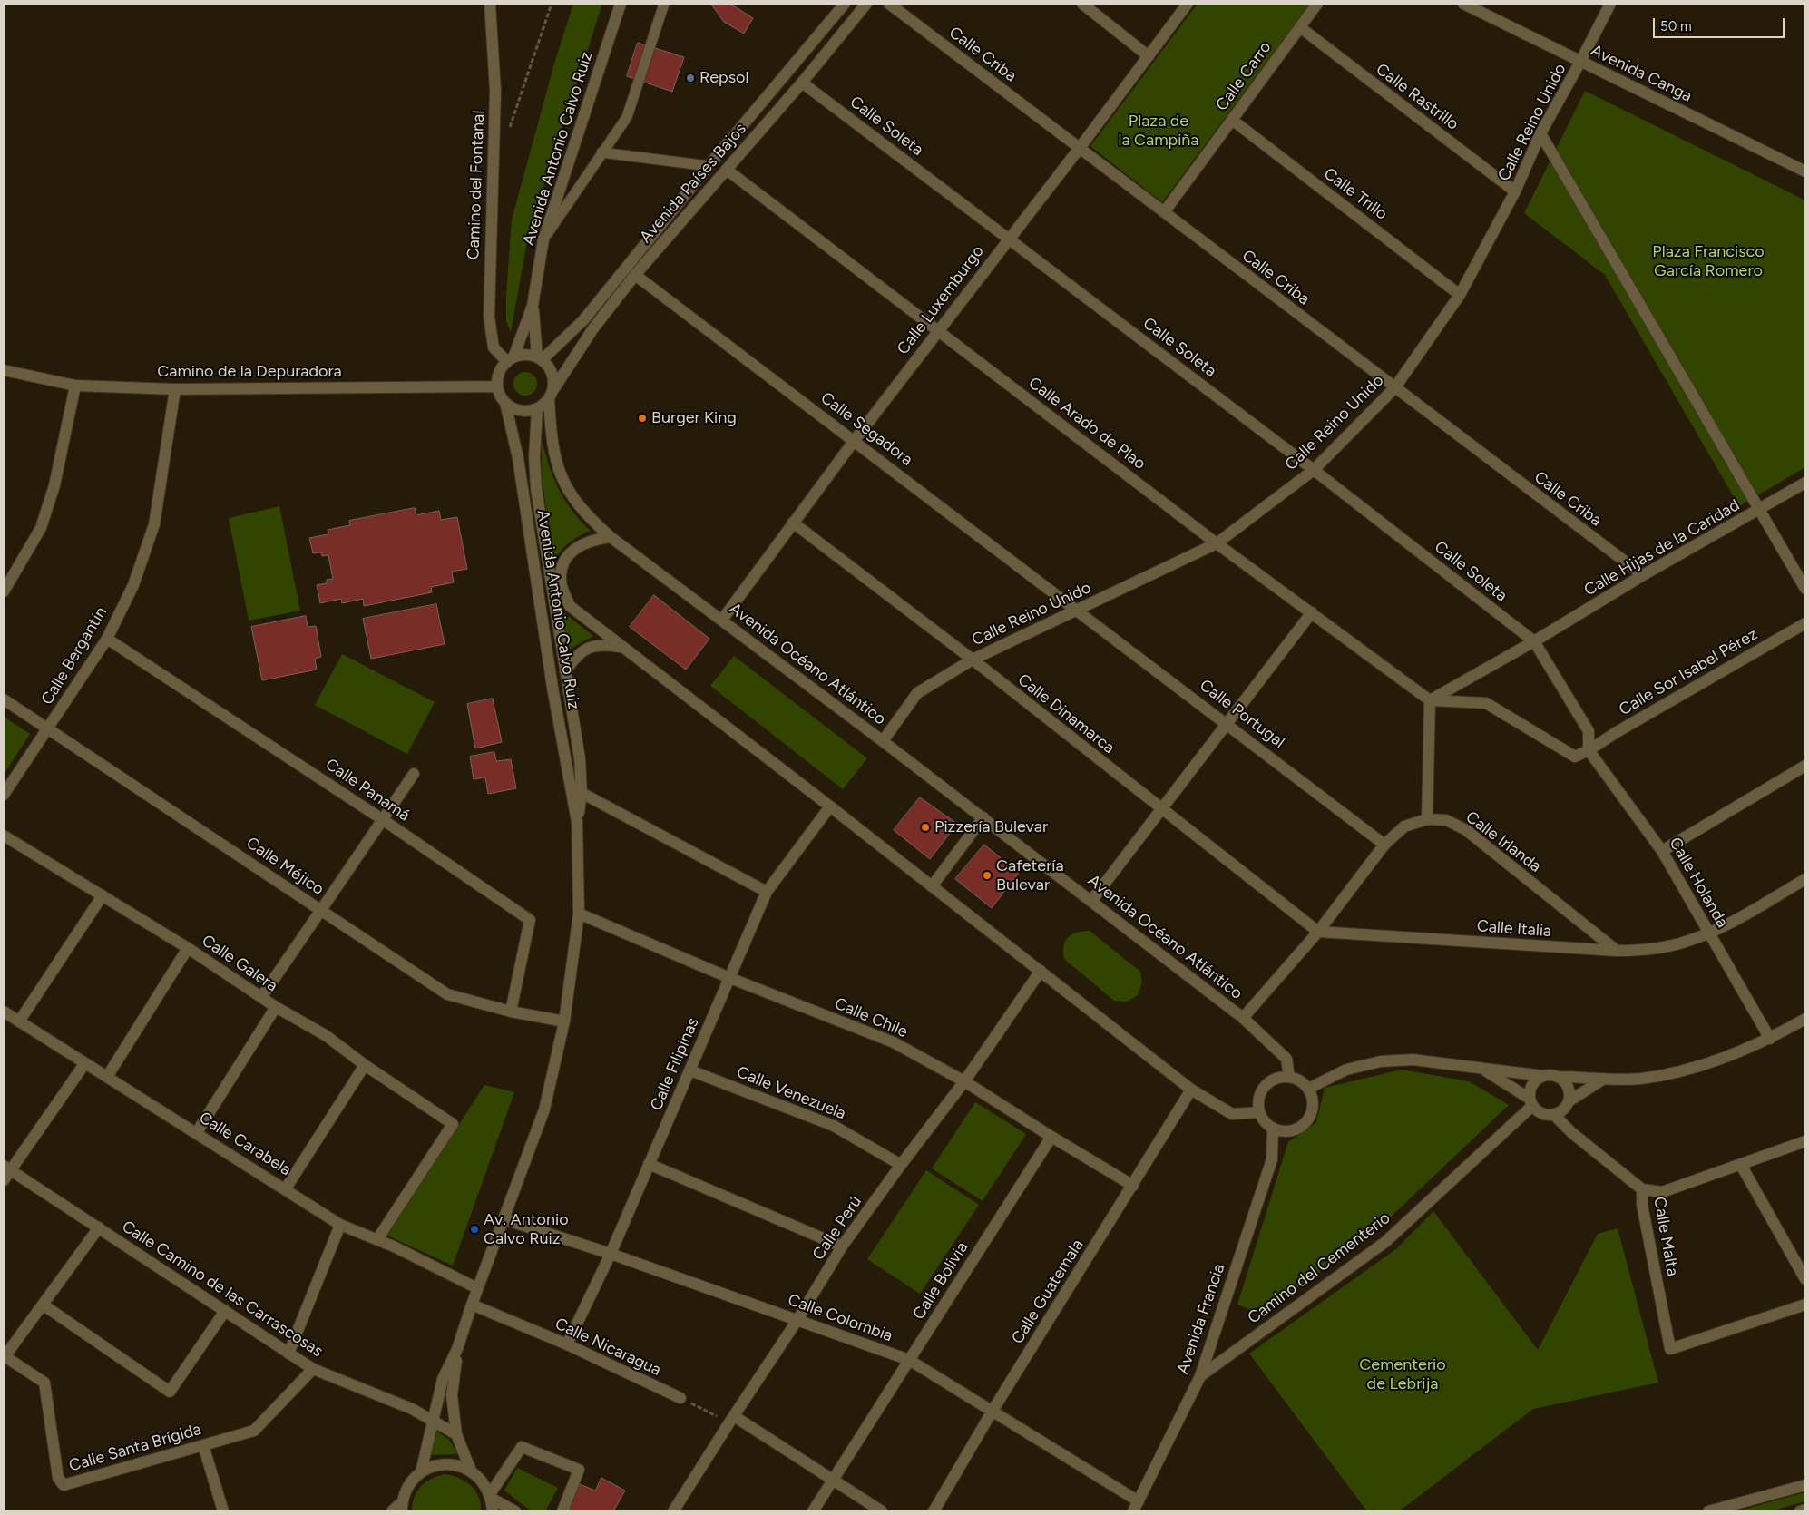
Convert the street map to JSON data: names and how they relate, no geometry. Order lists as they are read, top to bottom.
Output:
{
  "streets": {
    "street": [
      "Calle Criba",
      "Avenida Canga",
      "Calle Carro",
      "Calle Rastrillo",
      "Calle Reino Unido",
      "Calle Soleta",
      "Avenida Antonio Calvo Ruiz",
      "Avenida Países Bajos",
      "Camino del Fontanal",
      "Calle Trillo",
      "Calle Luxemburgo",
      "Camino de la Depuradora",
      "Calle Arado de Plao",
      "Calle Segadora",
      "Calle Hijas de la Caridad",
      "Calle Bergantín",
      "Avenida Océano Atlántico",
      "Calle Sor Isabel Pérez",
      "Calle Dinamarca",
      "Calle Portugal",
      "Calle Panamá",
      "Calle Irlanda",
      "Calle Méjico",
      "Calle Holanda",
      "Calle Italia",
      "Calle Galera",
      "Calle Chile",
      "Calle Filipinas",
      "Calle Venezuela",
      "Calle Carabela",
      "Calle Perú",
      "Calle Malta",
      "Camino del Cementerio",
      "Calle Bolivia",
      "Calle Camino de las Carrascosas",
      "Calle Guatemala",
      "Calle Colombia",
      "Avenida Francia",
      "Calle Nicaragua",
      "Calle Santa Brígida"
    ]
  },
  "crossings": [
    ["Calle Criba", "Calle Carro"],
    ["Calle Criba", "Calle Reino Unido"],
    ["Calle Criba", "Calle Luxemburgo"],
    ["Calle Criba", "Calle Hijas de la Caridad"],
    ["Avenida Canga", "Calle Reino Unido"],
    ["Calle Carro", "Calle Rastrillo"],
    ["Calle Carro", "Calle Trillo"],
    ["Calle Rastrillo", "Calle Reino Unido"],
    ["Calle Reino Unido", "Calle Soleta"],
    ["Calle Reino Unido", "Calle Trillo"],
    ["Calle Reino Unido", "Calle Arado de Plao"],
    ["Calle Reino Unido", "Calle Segadora"],
    ["Calle Reino Unido", "Avenida Océano Atlántico"],
    ["Calle Reino Unido", "Calle Dinamarca"],
    ["Calle Reino Unido", "Calle Portugal"],
    ["Calle Soleta", "Avenida Países Bajos"],
    ["Calle Soleta", "Calle Luxemburgo"],
    ["Calle Soleta", "Calle Hijas de la Caridad"],
    ["Avenida Antonio Calvo Ruiz", "Avenida Países Bajos"],
    ["Avenida Antonio Calvo Ruiz", "Camino del Fontanal"],
    ["Avenida Antonio Calvo Ruiz", "Camino de la Depuradora"],
    ["Avenida Antonio Calvo Ruiz", "Avenida Océano Atlántico"],
    ["Avenida Antonio Calvo Ruiz", "Calle Méjico"],
    ["Avenida Antonio Calvo Ruiz", "Calle Chile"],
    ["Avenida Antonio Calvo Ruiz", "Calle Carabela"],
    ["Avenida Antonio Calvo Ruiz", "Calle Camino de las Carrascosas"],
    ["Avenida Antonio Calvo Ruiz", "Calle Colombia"],
    ["Avenida Antonio Calvo Ruiz", "Calle Nicaragua"],
    ["Avenida Países Bajos", "Camino del Fontanal"],
    ["Avenida Países Bajos", "Camino de la Depuradora"],
    ["Avenida Países Bajos", "Calle Arado de Plao"],
    ["Avenida Países Bajos", "Calle Segadora"],
    ["Avenida Países Bajos", "Avenida Océano Atlántico"],
    ["Camino del Fontanal", "Camino de la Depuradora"],
    ["Camino del Fontanal", "Avenida Océano Atlántico"],
    ["Calle Luxemburgo", "Calle Arado de Plao"],
    ["Calle Luxemburgo", "Calle Segadora"],
    ["Calle Luxemburgo", "Avenida Océano Atlántico"],
    ["Calle Luxemburgo", "Calle Dinamarca"],
    ["Camino de la Depuradora", "Calle Bergantín"],
    ["Camino de la Depuradora", "Avenida Océano Atlántico"],
    ["Calle Arado de Plao", "Calle Hijas de la Caridad"],
    ["Calle Segadora", "Calle Portugal"],
    ["Calle Bergantín", "Calle Panamá"],
    ["Calle Bergantín", "Calle Méjico"],
    ["Avenida Océano Atlántico", "Avenida Francia"],
    ["Calle Sor Isabel Pérez", "Calle Holanda"],
    ["Calle Dinamarca", "Calle Irlanda"],
    ["Calle Dinamarca", "Calle Italia"],
    ["Calle Portugal", "Calle Irlanda"],
    ["Calle Panamá", "Calle Méjico"],
    ["Calle Irlanda", "Calle Italia"],
    ["Calle Holanda", "Calle Italia"],
    ["Calle Galera", "Calle Carabela"],
    ["Calle Chile", "Calle Filipinas"],
    ["Calle Chile", "Calle Perú"],
    ["Calle Chile", "Calle Bolivia"],
    ["Calle Chile", "Calle Guatemala"],
    ["Calle Filipinas", "Calle Venezuela"],
    ["Calle Filipinas", "Calle Colombia"],
    ["Calle Filipinas", "Calle Nicaragua"],
    ["Calle Venezuela", "Calle Perú"],
    ["Calle Perú", "Calle Colombia"],
    ["Calle Malta", "Camino del Cementerio"],
    ["Camino del Cementerio", "Avenida Francia"],
    ["Calle Bolivia", "Calle Colombia"],
    ["Calle Camino de las Carrascosas", "Calle Santa Brígida"],
    ["Calle Guatemala", "Calle Colombia"],
    ["Calle Colombia", "Avenida Francia"]
  ],
  "parks": ["Plaza de la Campiña", "Plaza Francisco García Romero", "Cementerio de Lebrija"],
  "places": [
    "Repsol",
    "Burger King",
    "Pizzería Bulevar",
    "Cafetería Bulevar",
    "Av. Antonio Calvo Ruiz"
  ],
  "scale_bar": "50 m"
}
